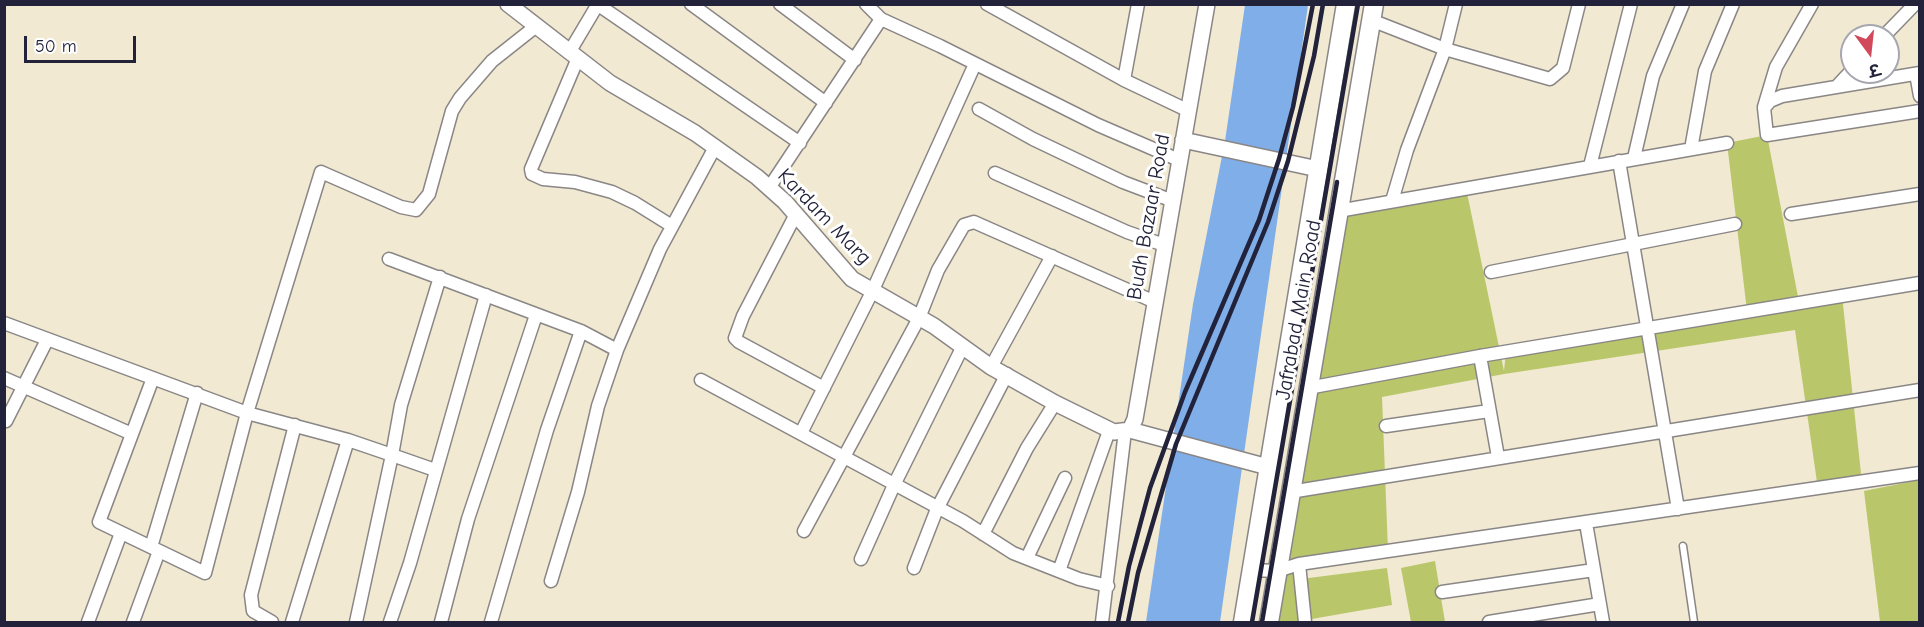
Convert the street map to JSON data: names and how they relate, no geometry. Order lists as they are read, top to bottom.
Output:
{
  "streets": {
    "main road": ["Jafrabad Main Road"],
    "street": ["Kardam Marg", "Budh Bazaar Road"]
  },
  "crossings": [
    ["Kardam Marg", "Budh Bazaar Road"],
    ["Kardam Marg", "Jafrabad Main Road"]
  ],
  "scale_bar": "50 m",
  "north": "bottom"
}
